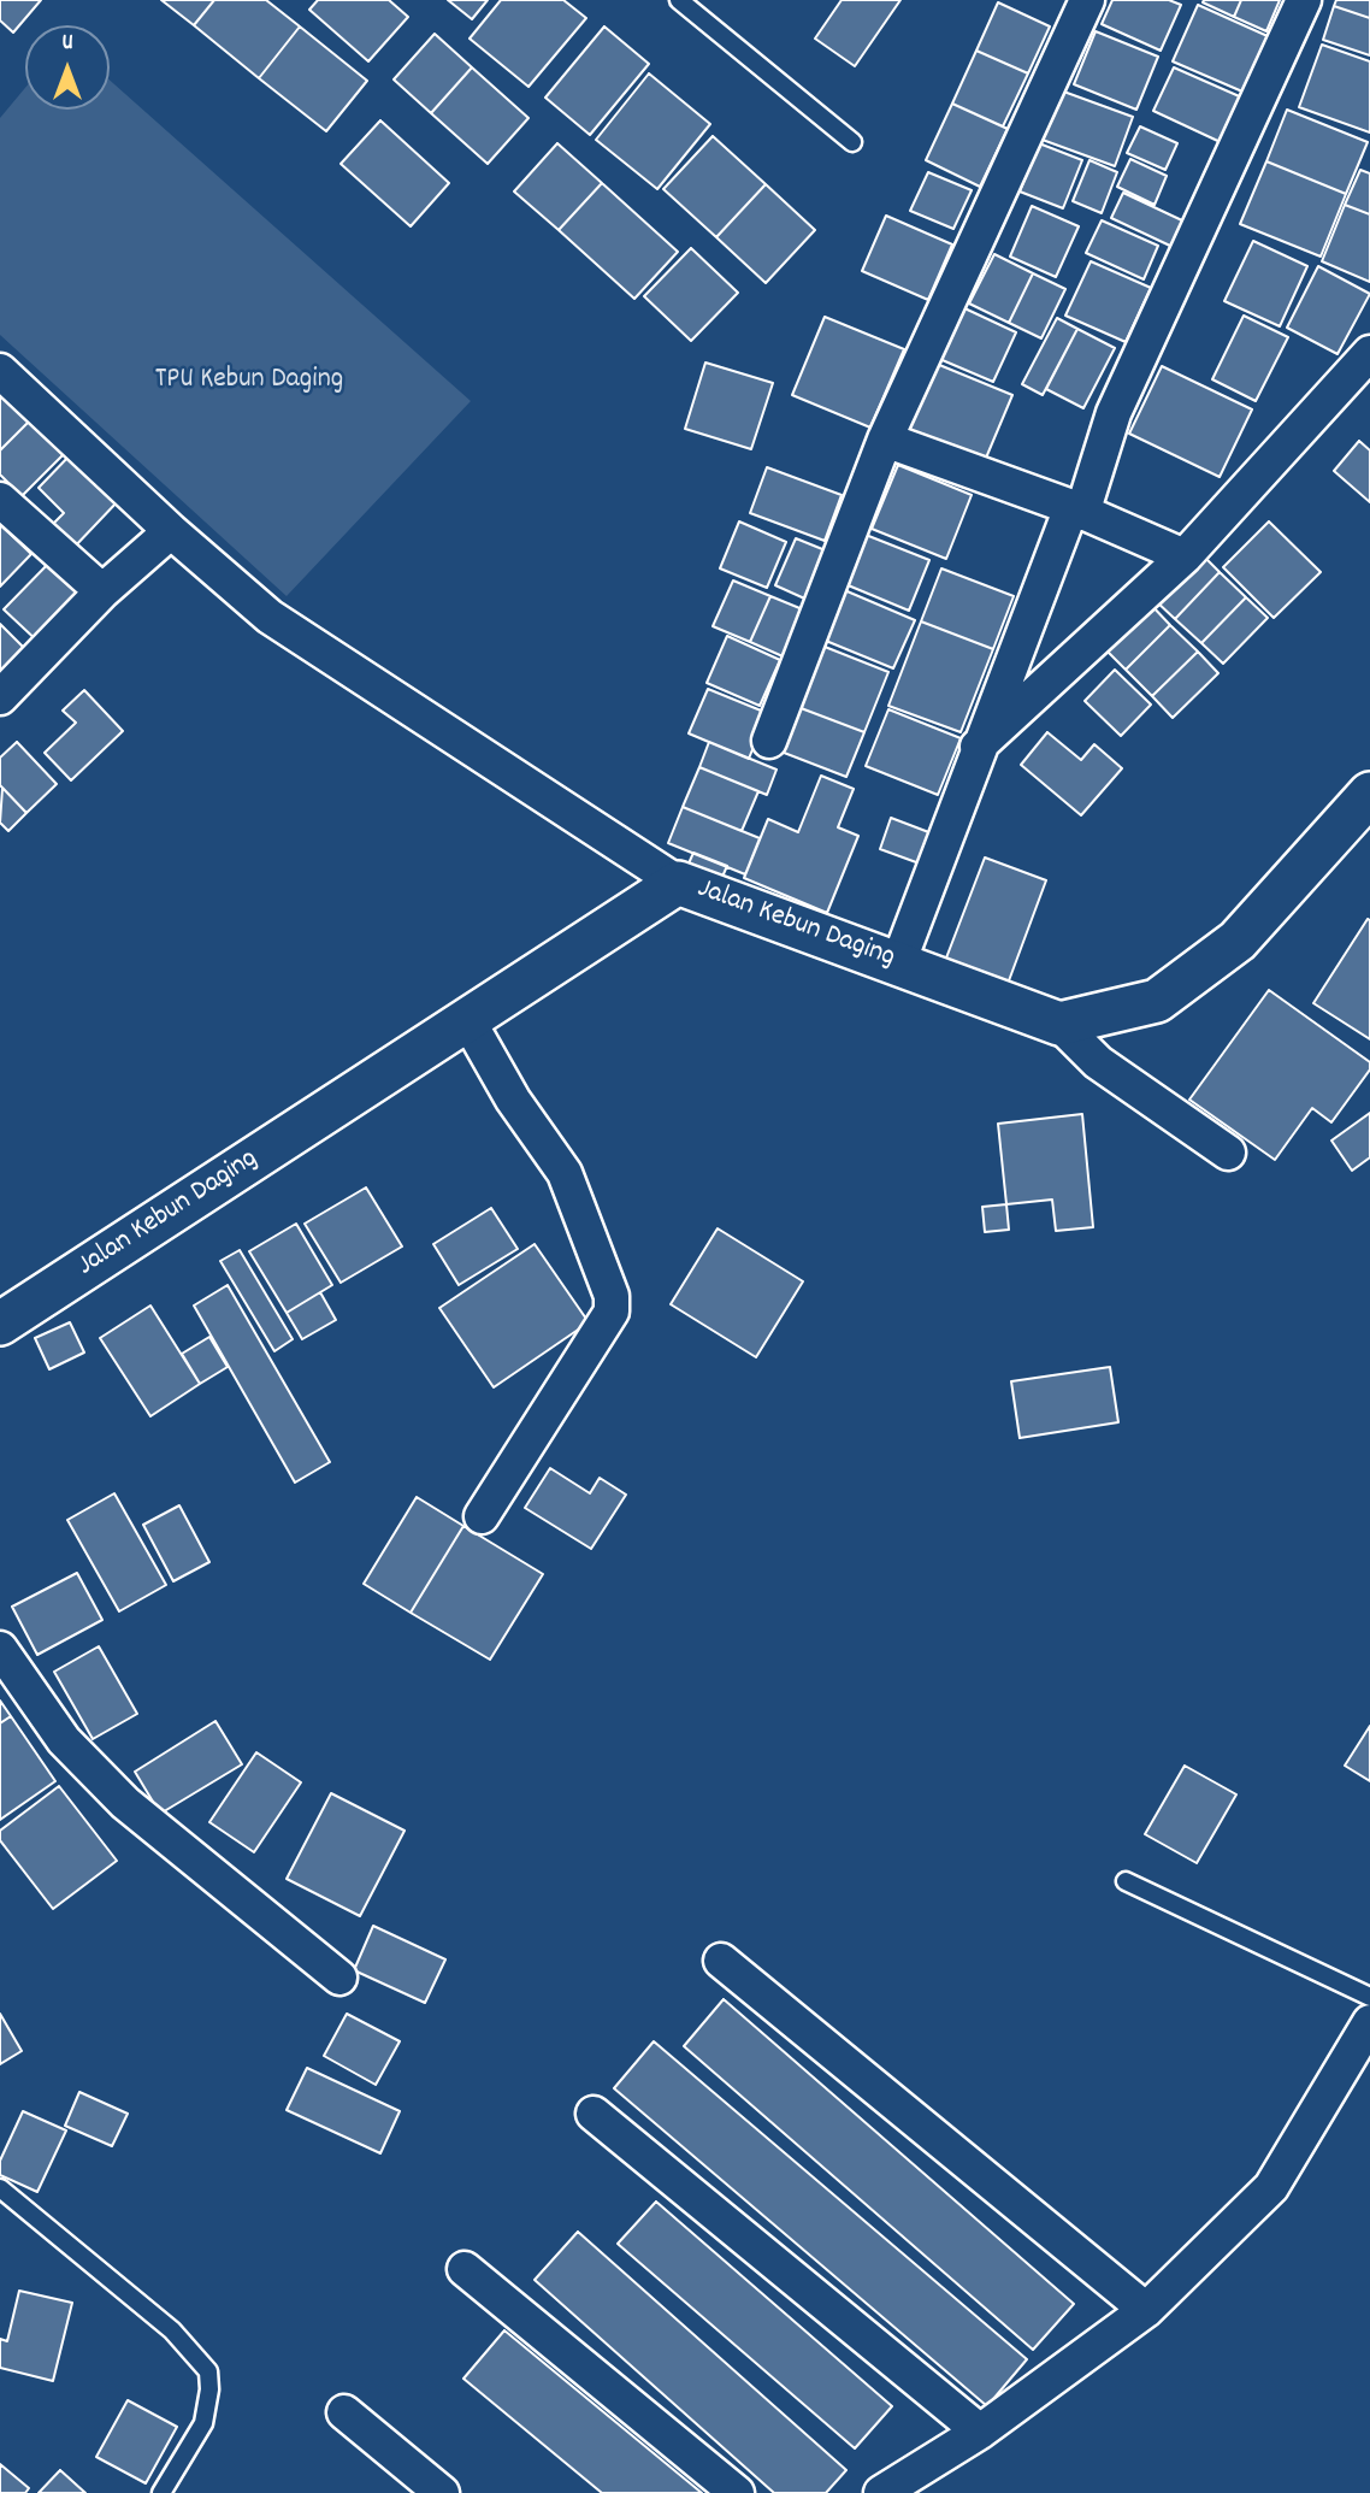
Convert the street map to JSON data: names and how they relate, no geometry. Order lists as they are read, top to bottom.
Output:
{
  "streets": {
    "street": ["Jalan Kebun Daging"]
  },
  "parks": ["TPU Kebun Daging"],
  "north": "top"
}
